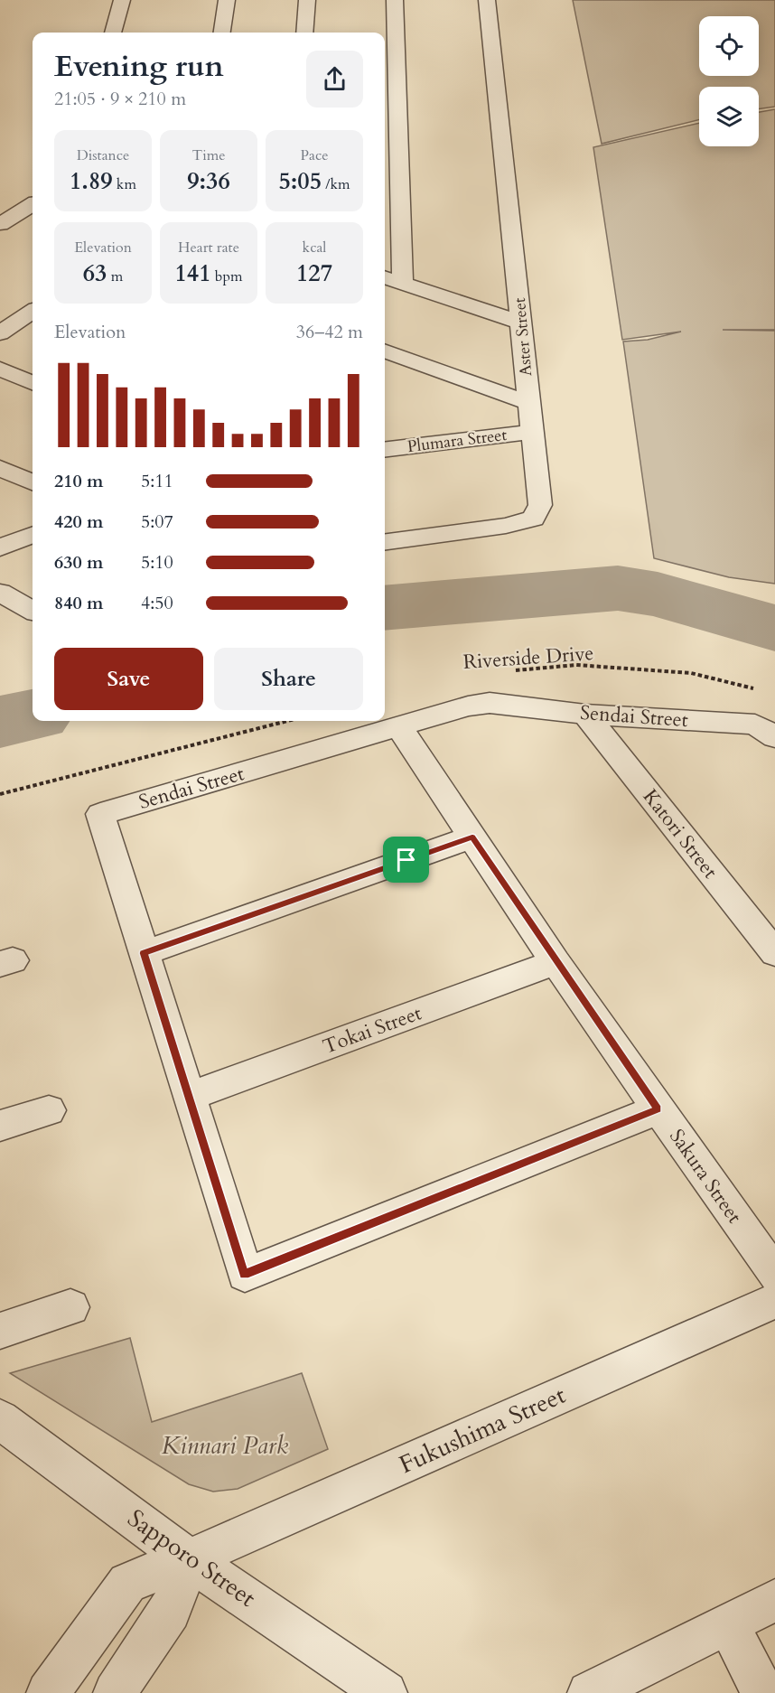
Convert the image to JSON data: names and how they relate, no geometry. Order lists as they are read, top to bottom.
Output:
{
  "streets": {
    "street": [
      "Aster Street",
      "Plumara Street",
      "Sendai Street",
      "Katori Street",
      "Tokai Street",
      "Sakura Street",
      "Fukushima Street",
      "Sapporo Street"
    ],
    "path": ["Riverside Drive"]
  },
  "crossings": [
    ["Aster Street", "Plumara Street"],
    ["Sendai Street", "Katori Street"],
    ["Sendai Street", "Tokai Street"],
    ["Sendai Street", "Sakura Street"],
    ["Tokai Street", "Sakura Street"],
    ["Fukushima Street", "Sapporo Street"]
  ],
  "parks": ["Kinnari Park"],
  "page": {
    "heading": ["Evening run", "21:05 · 9 × 210 m"],
    "stats": [
      ["Distance", "1.89 km"],
      ["Time", "9:36"],
      ["Pace", "5:05 /km"],
      ["Elevation", "63 m"],
      ["Heart rate", "141 bpm"],
      ["kcal", "127"]
    ],
    "chart": ["Elevation", "36–42 m"],
    "list": [
      {
        "name": "210 m",
        "note": "5:11"
      },
      {
        "name": "420 m",
        "note": "5:07"
      },
      {
        "name": "630 m",
        "note": "5:10"
      },
      {
        "name": "840 m",
        "note": "4:50"
      }
    ],
    "buttons": ["Save", "Share"]
  }
}
